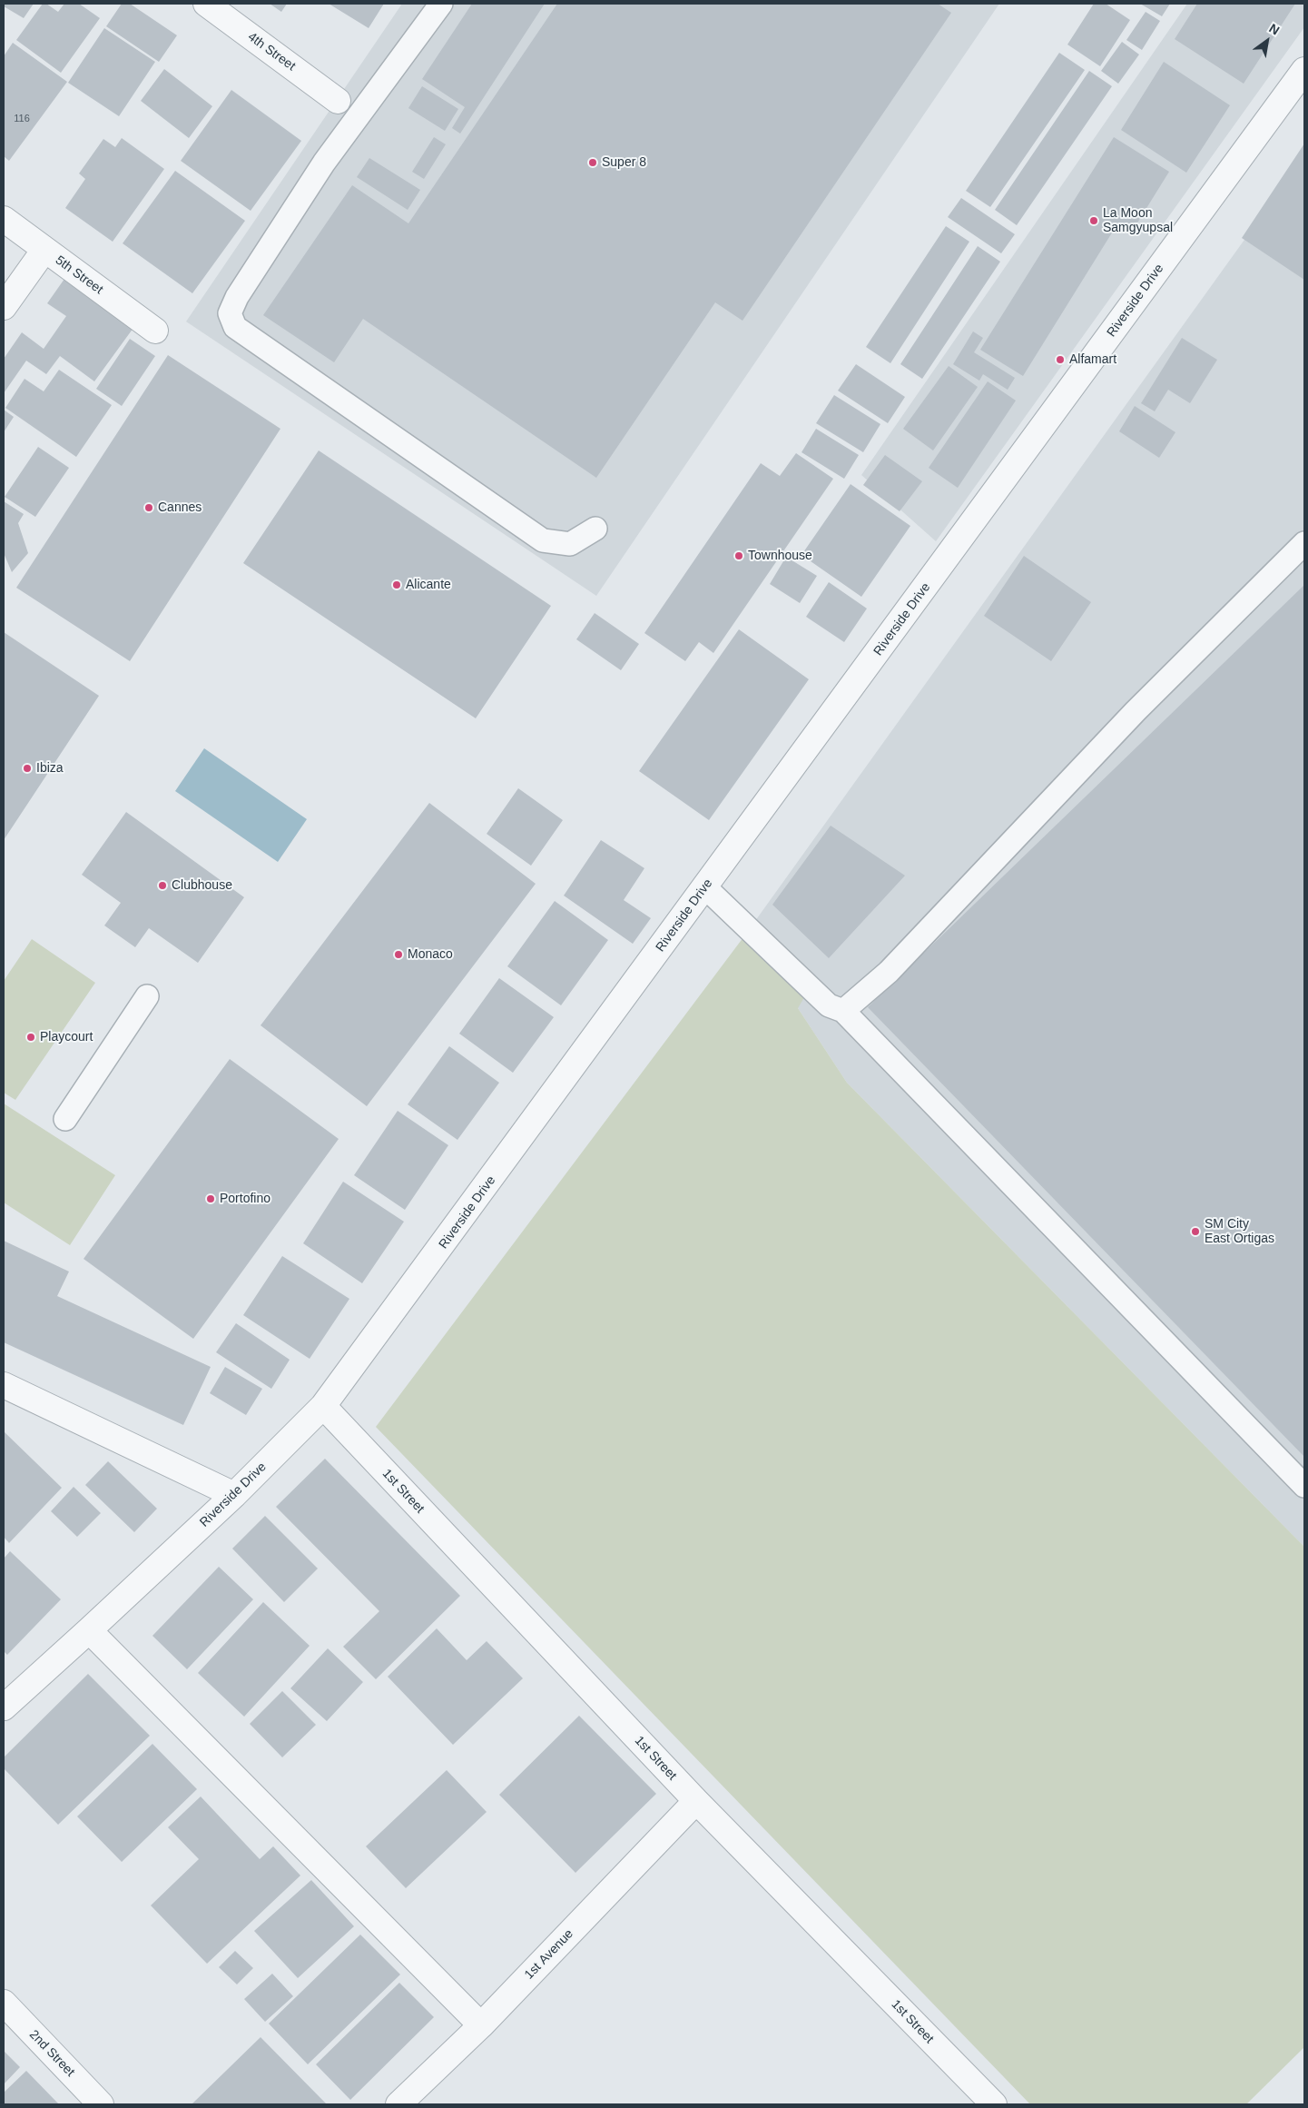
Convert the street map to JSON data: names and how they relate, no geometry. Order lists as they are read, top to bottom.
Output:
{
  "streets": {
    "street": [
      "4th Street",
      "5th Street",
      "Riverside Drive",
      "1st Street",
      "1st Avenue",
      "2nd Street"
    ]
  },
  "crossings": [
    ["Riverside Drive", "1st Street"],
    ["1st Street", "1st Avenue"]
  ],
  "places": [
    "Super 8",
    "La Moon Samgyupsal",
    "Alfamart",
    "Cannes",
    "Townhouse",
    "Alicante",
    "Ibiza",
    "Clubhouse",
    "Monaco",
    "Playcourt",
    "Portofino",
    "SM City East Ortigas"
  ],
  "house_numbers": ["116"],
  "north": "top right"
}
